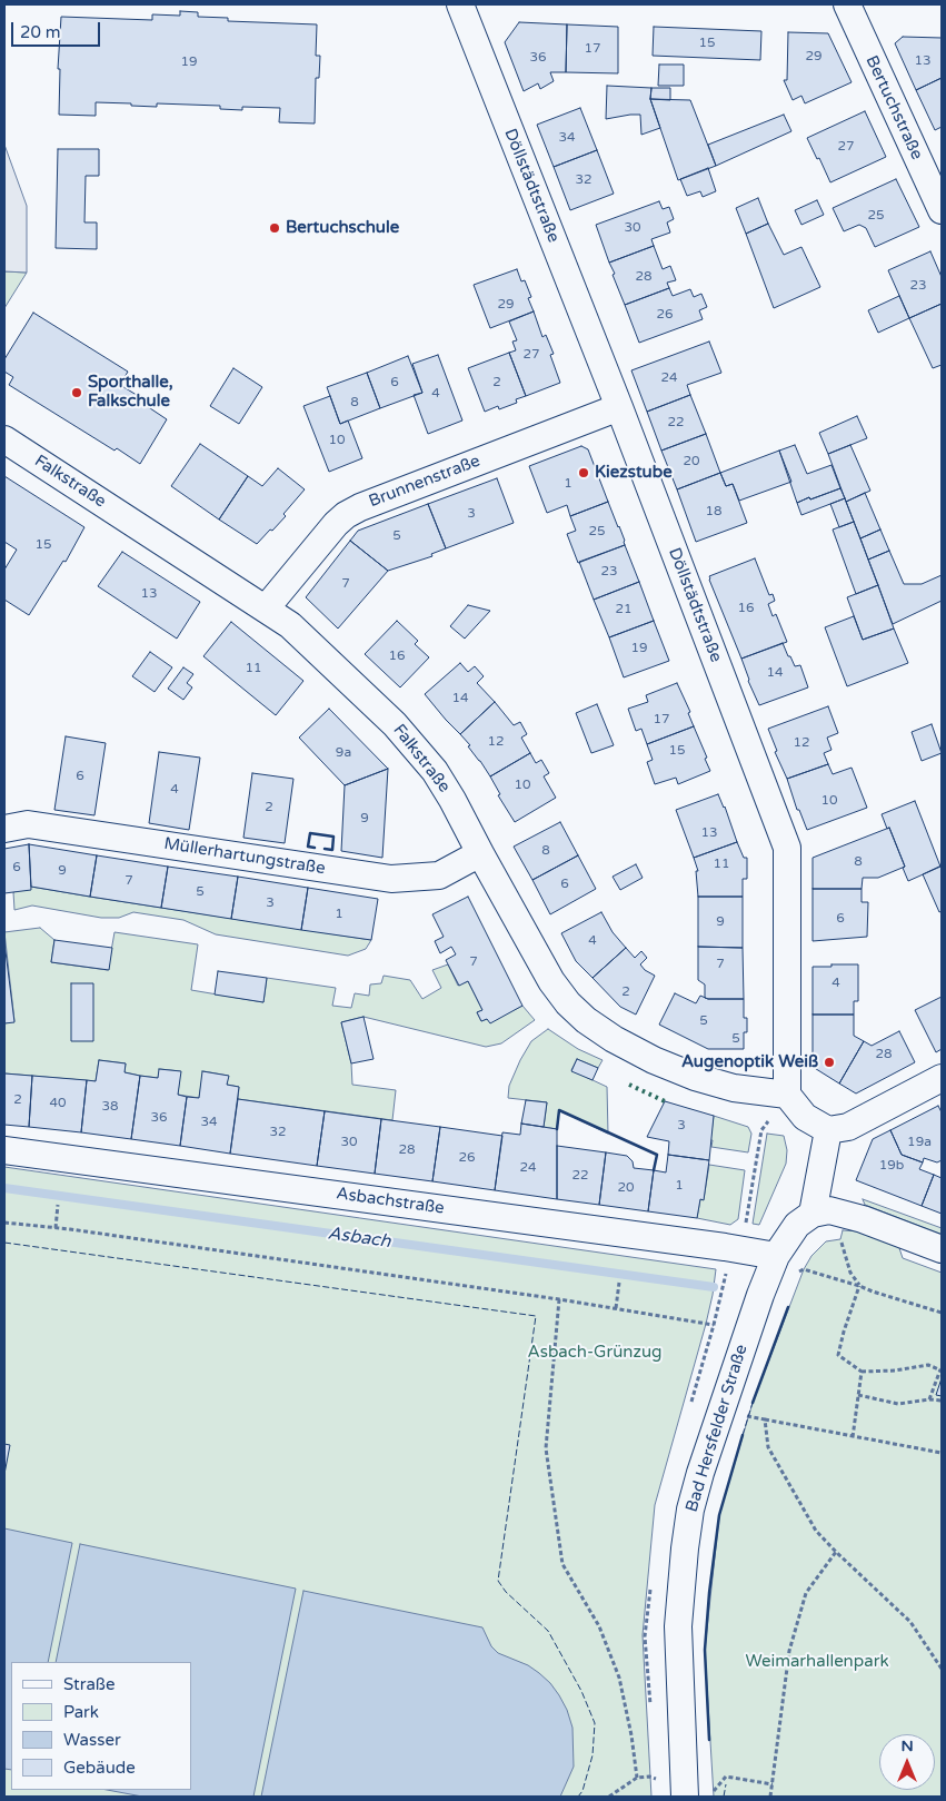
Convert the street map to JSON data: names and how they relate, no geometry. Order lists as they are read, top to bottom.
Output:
{
  "streets": {
    "street": [
      "Bertuchstraße",
      "Döllstädtstraße",
      "Falkstraße",
      "Brunnenstraße",
      "Müllerhartungstraße",
      "Asbachstraße",
      "Bad Hersfelder Straße"
    ]
  },
  "crossings": [
    ["Döllstädtstraße", "Falkstraße"],
    ["Döllstädtstraße", "Brunnenstraße"],
    ["Falkstraße", "Brunnenstraße"],
    ["Falkstraße", "Müllerhartungstraße"],
    ["Asbachstraße", "Bad Hersfelder Straße"]
  ],
  "water": ["Asbach"],
  "parks": ["Asbach-Grünzug", "Weimarhallenpark"],
  "places": [
    "Bertuchschule",
    "Sporthalle, Falkschule",
    "Kiezstube",
    "Augenoptik Weiß"
  ],
  "house_numbers": [
    "15",
    "17",
    "29",
    "36",
    "13",
    "19",
    "34",
    "27",
    "32",
    "25",
    "30",
    "28",
    "23",
    "29",
    "26",
    "27",
    "24",
    "6",
    "2",
    "4",
    "8",
    "22",
    "10",
    "20",
    "1",
    "18",
    "3",
    "25",
    "5",
    "15",
    "23",
    "7",
    "13",
    "16",
    "21",
    "19",
    "16",
    "11",
    "14",
    "14",
    "17",
    "12",
    "12",
    "15",
    "9a",
    "6",
    "10",
    "4",
    "10",
    "2",
    "9",
    "13",
    "8",
    "8",
    "11",
    "6",
    "9",
    "7",
    "6",
    "5",
    "3",
    "1",
    "6",
    "9",
    "4",
    "7",
    "7",
    "4",
    "2",
    "5",
    "5",
    "28",
    "2",
    "40",
    "38",
    "36",
    "34",
    "3",
    "32",
    "30",
    "19a",
    "28",
    "26",
    "19b",
    "24",
    "22",
    "1",
    "20"
  ],
  "legend": [
    "Straße",
    "Park",
    "Wasser",
    "Gebäude"
  ],
  "scale_bar": "20 m",
  "north": "top"
}
